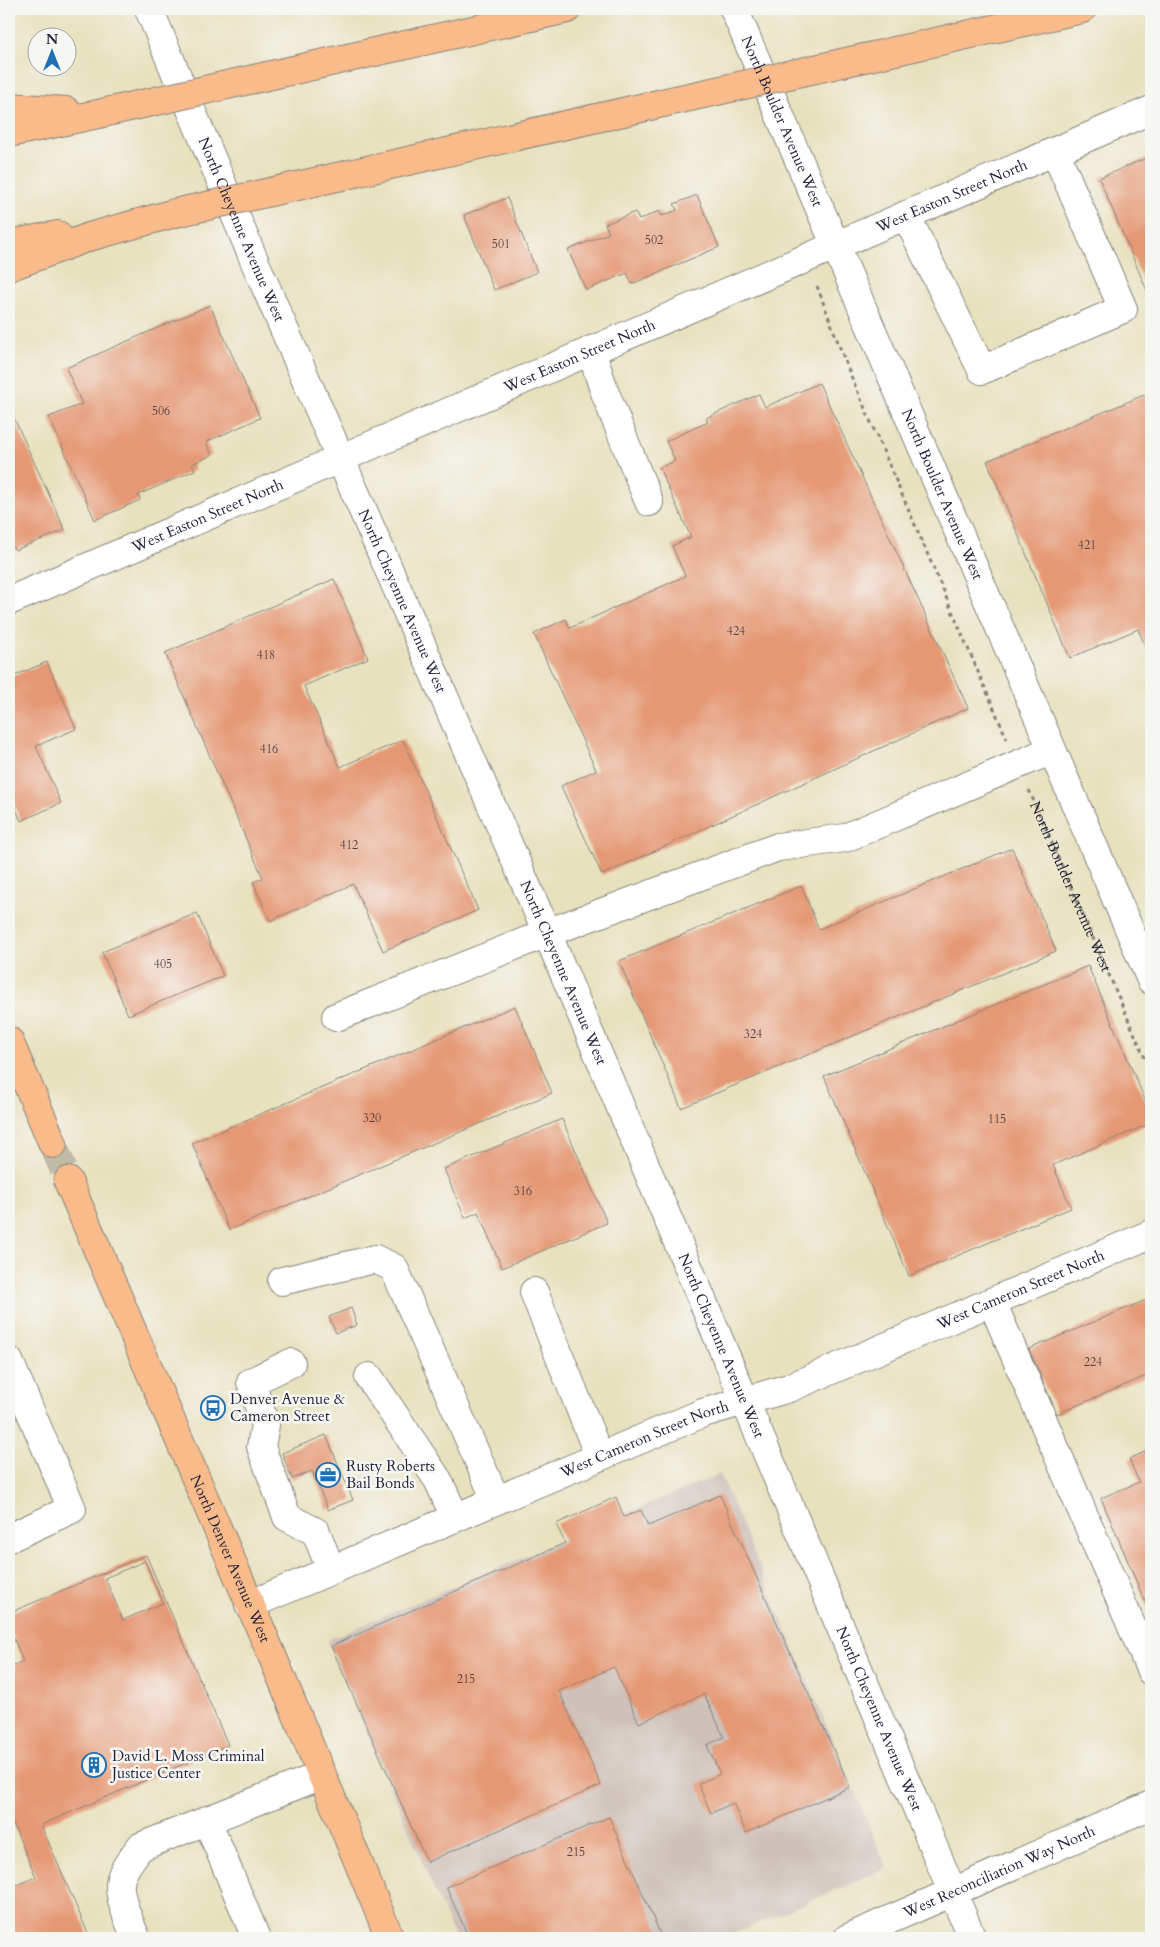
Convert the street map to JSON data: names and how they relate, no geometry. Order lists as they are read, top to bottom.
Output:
{
  "streets": {
    "main road": ["North Denver Avenue West"],
    "street": [
      "North Boulder Avenue West",
      "West Easton Street North",
      "North Cheyenne Avenue West",
      "West Cameron Street North",
      "West Reconciliation Way North"
    ]
  },
  "crossings": [
    ["North Boulder Avenue West", "West Easton Street North"],
    ["West Easton Street North", "North Cheyenne Avenue West"],
    ["North Cheyenne Avenue West", "West Cameron Street North"],
    ["North Cheyenne Avenue West", "West Reconciliation Way North"],
    ["West Cameron Street North", "North Denver Avenue West"]
  ],
  "places": {
    "bus stop": ["Denver Avenue & Cameron Street"],
    "office": ["Rusty Roberts Bail Bonds"],
    "building": ["David L. Moss Criminal Justice Center"]
  },
  "house_numbers": [
    "502",
    "501",
    "506",
    "421",
    "424",
    "418",
    "416",
    "412",
    "405",
    "324",
    "320",
    "115",
    "316",
    "224",
    "215",
    "215"
  ],
  "north": "top"
}
